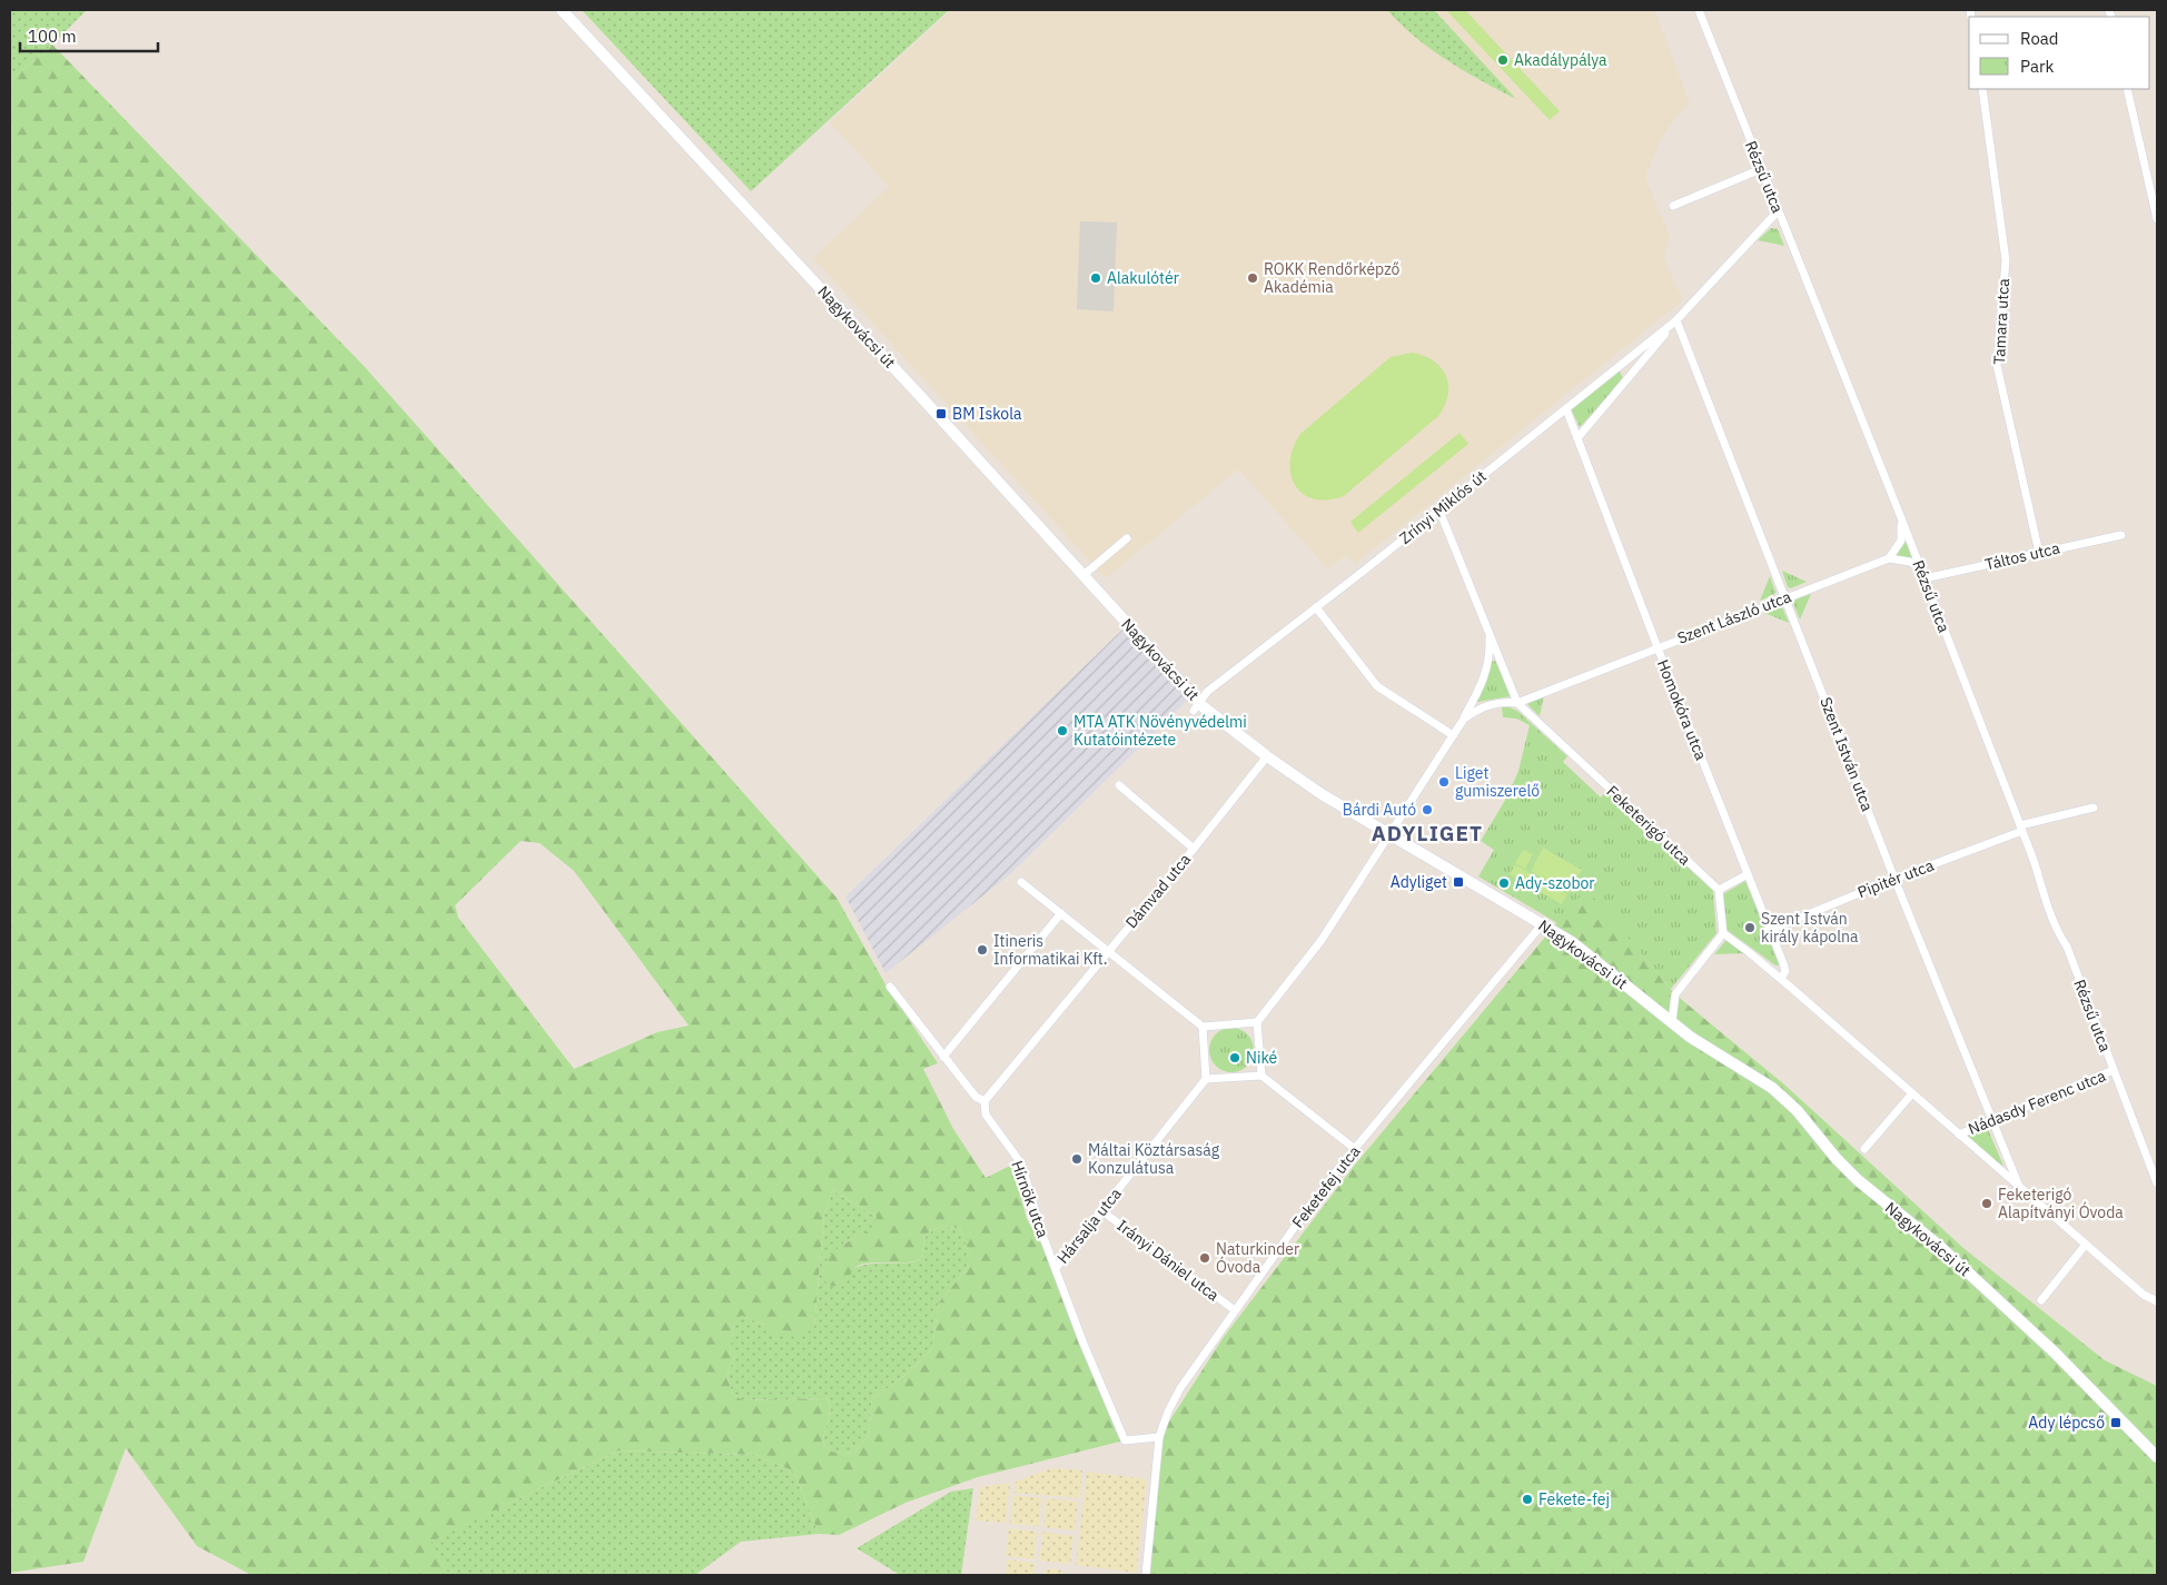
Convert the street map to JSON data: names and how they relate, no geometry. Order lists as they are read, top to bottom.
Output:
{
  "streets": {
    "street": [
      "Rézsű utca",
      "Tamara utca",
      "Nagykovácsi út",
      "Zrínyi Miklós út",
      "Táltos utca",
      "Szent László utca",
      "Homokóra utca",
      "Szent István utca",
      "Feketerigó utca",
      "Pipitér utca",
      "Dámvad utca",
      "Nádasdy Ferenc utca",
      "Feketefej utca",
      "Hírnök utca",
      "Hársalja utca",
      "Irányi Dániel utca"
    ]
  },
  "crossings": [
    ["Rézsű utca", "Zrínyi Miklós út"],
    ["Rézsű utca", "Táltos utca"],
    ["Rézsű utca", "Pipitér utca"],
    ["Rézsű utca", "Nádasdy Ferenc utca"],
    ["Tamara utca", "Táltos utca"],
    ["Nagykovácsi út", "Zrínyi Miklós út"],
    ["Nagykovácsi út", "Dámvad utca"],
    ["Nagykovácsi út", "Feketefej utca"],
    ["Zrínyi Miklós út", "Homokóra utca"],
    ["Zrínyi Miklós út", "Szent István utca"],
    ["Zrínyi Miklós út", "Feketerigó utca"],
    ["Szent László utca", "Homokóra utca"],
    ["Szent László utca", "Szent István utca"],
    ["Szent László utca", "Feketerigó utca"],
    ["Homokóra utca", "Pipitér utca"],
    ["Szent István utca", "Pipitér utca"],
    ["Szent István utca", "Nádasdy Ferenc utca"],
    ["Dámvad utca", "Hírnök utca"],
    ["Feketefej utca", "Hírnök utca"],
    ["Feketefej utca", "Irányi Dániel utca"],
    ["Hírnök utca", "Hársalja utca"],
    ["Hársalja utca", "Irányi Dániel utca"]
  ],
  "districts": ["ADYLIGET"],
  "places": {
    "other": [
      "Akadálypálya",
      "Alakulótér",
      "ROKK Rendőrképző Akadémia",
      "MTA ATK Növényvédelmi Kutatóintézete",
      "Liget gumiszerelő",
      "Bárdi Autó",
      "Ady-szobor",
      "Szent István király kápolna",
      "Itineris Informatikai Kft.",
      "Niké",
      "Máltai Köztársaság Konzulátusa",
      "Feketerigó Alapítványi Óvoda",
      "Naturkinder Óvoda",
      "Fekete-fej"
    ],
    "transit": ["BM Iskola", "Adyliget", "Ady lépcső"]
  },
  "legend": ["Road", "Park"],
  "scale_bar": "100 m"
}
